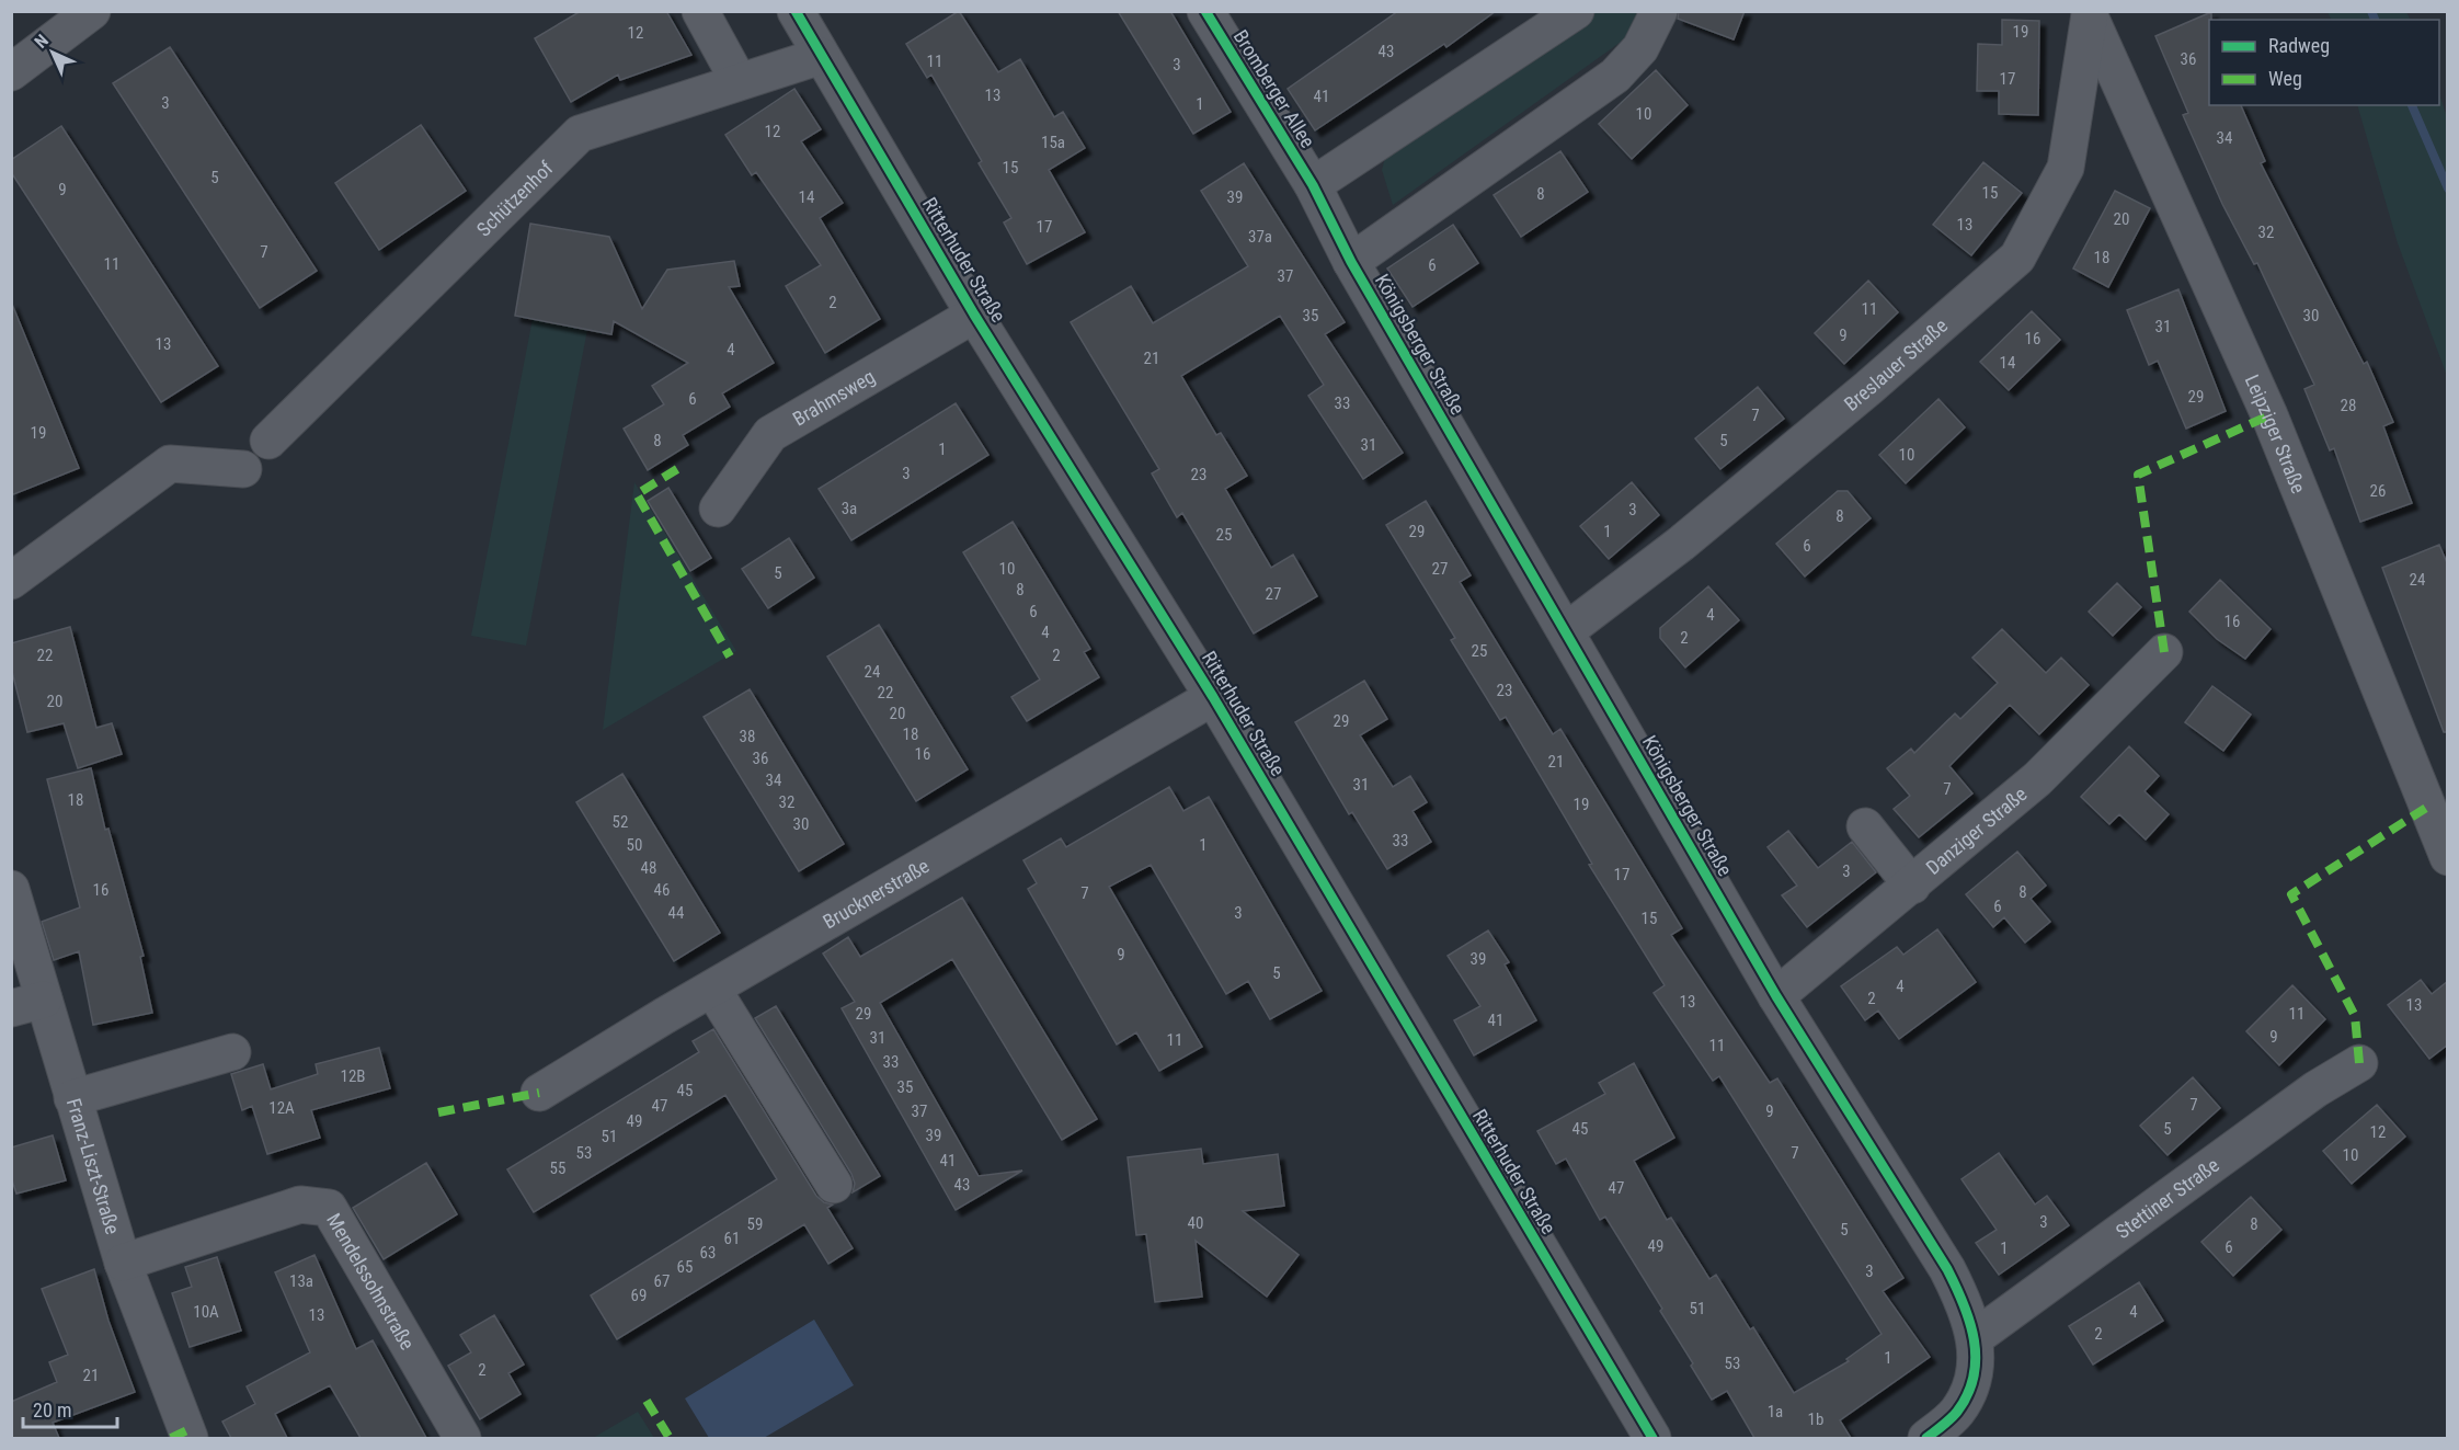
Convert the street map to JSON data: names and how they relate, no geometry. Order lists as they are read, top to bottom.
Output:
{
  "streets": {
    "street": [
      "Bromberger Allee",
      "Schützenhof",
      "Ritterhuder Straße",
      "Königsberger Straße",
      "Breslauer Straße",
      "Brahmsweg",
      "Leipziger Straße",
      "Danziger Straße",
      "Brucknerstraße",
      "Franz-Liszt-Straße",
      "Stettiner Straße",
      "Mendelssohnstraße"
    ]
  },
  "crossings": [
    ["Bromberger Allee", "Königsberger Straße"],
    ["Schützenhof", "Ritterhuder Straße"],
    ["Ritterhuder Straße", "Brahmsweg"],
    ["Ritterhuder Straße", "Brucknerstraße"],
    ["Königsberger Straße", "Breslauer Straße"],
    ["Königsberger Straße", "Danziger Straße"],
    ["Königsberger Straße", "Stettiner Straße"],
    ["Breslauer Straße", "Leipziger Straße"],
    ["Franz-Liszt-Straße", "Mendelssohnstraße"]
  ],
  "house_numbers": [
    "19",
    "12",
    "43",
    "36",
    "11",
    "3",
    "17",
    "13",
    "41",
    "3",
    "1",
    "10",
    "12",
    "34",
    "15a",
    "15",
    "5",
    "9",
    "15",
    "8",
    "14",
    "39",
    "20",
    "13",
    "17",
    "32",
    "37a",
    "7",
    "18",
    "11",
    "6",
    "37",
    "2",
    "11",
    "35",
    "30",
    "31",
    "9",
    "16",
    "13",
    "4",
    "21",
    "14",
    "29",
    "6",
    "33",
    "28",
    "7",
    "19",
    "8",
    "5",
    "31",
    "1",
    "10",
    "3",
    "23",
    "26",
    "3a",
    "3",
    "8",
    "29",
    "1",
    "25",
    "6",
    "10",
    "27",
    "5",
    "24",
    "8",
    "27",
    "6",
    "4",
    "16",
    "4",
    "2",
    "25",
    "22",
    "2",
    "24",
    "23",
    "22",
    "20",
    "20",
    "29",
    "18",
    "38",
    "16",
    "36",
    "21",
    "34",
    "31",
    "7",
    "18",
    "32",
    "19",
    "52",
    "30",
    "33",
    "50",
    "1",
    "48",
    "3",
    "17",
    "16",
    "46",
    "8",
    "7",
    "6",
    "44",
    "3",
    "15",
    "9",
    "39",
    "5",
    "4",
    "2",
    "13",
    "13",
    "29",
    "11",
    "41",
    "9",
    "31",
    "11",
    "11",
    "33",
    "12B",
    "35",
    "45",
    "7",
    "47",
    "12A",
    "37",
    "9",
    "49",
    "45",
    "5",
    "12",
    "39",
    "51",
    "53",
    "7",
    "10",
    "41",
    "55",
    "43",
    "47",
    "3",
    "40",
    "59",
    "8",
    "5",
    "61",
    "49",
    "6",
    "1",
    "63",
    "65",
    "3",
    "13a",
    "67",
    "69",
    "51",
    "10A",
    "4",
    "13",
    "2",
    "1",
    "53",
    "2",
    "21",
    "1a",
    "1b"
  ],
  "legend": ["Radweg", "Weg"],
  "scale_bar": "20 m",
  "north": "top left"
}
